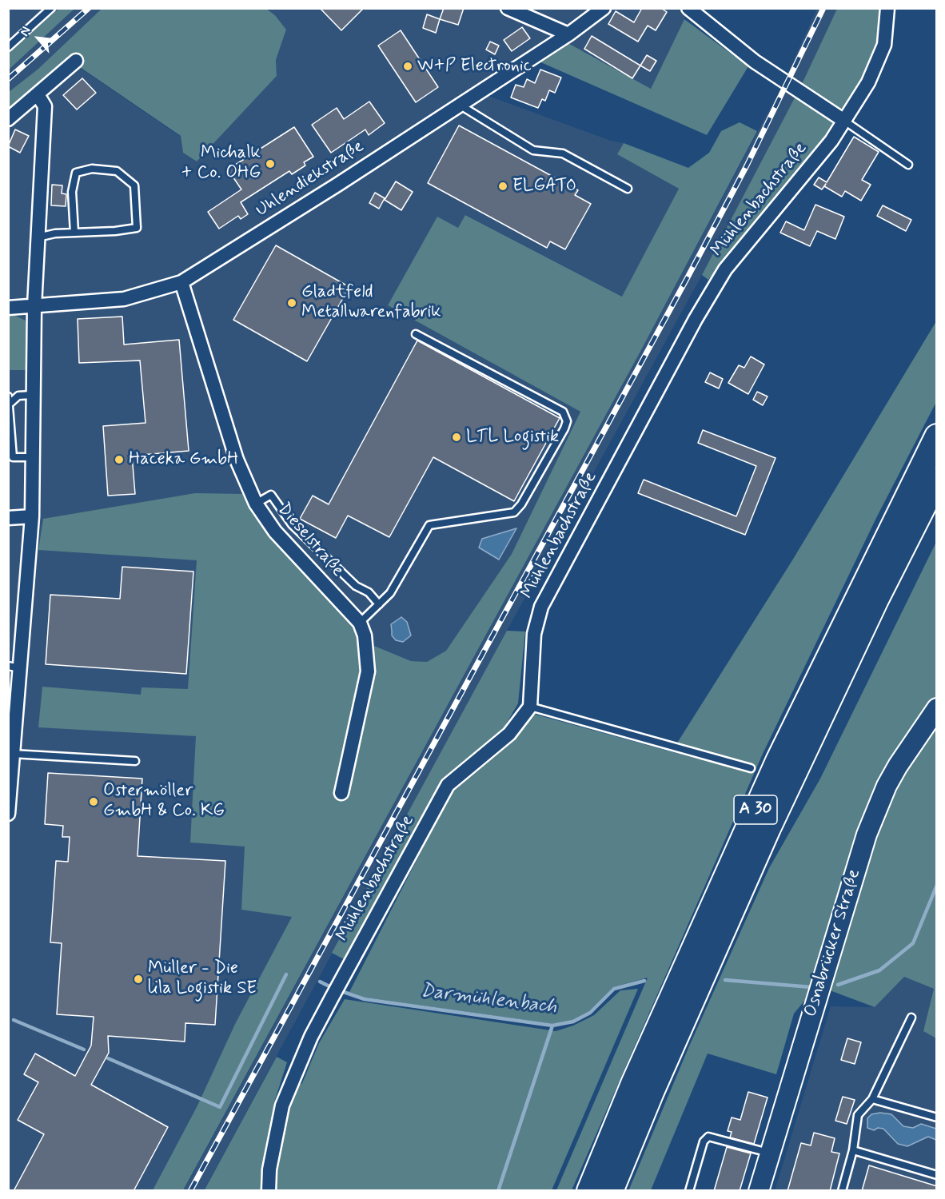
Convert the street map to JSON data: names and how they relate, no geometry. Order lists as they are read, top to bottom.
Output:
{
  "streets": {
    "highway": ["A 30"],
    "main road": ["Osnabrücker Straße"],
    "street": ["Uhlendiekstraße", "Mühlenbachstraße", "Dieselstraße"]
  },
  "crossings": [
    ["Uhlendiekstraße", "Dieselstraße"]
  ],
  "water": ["Darmühlenbach"],
  "places": [
    "W+P Electronic",
    "Michalk + Co. OHG",
    "ELGATO",
    "Gladtfeld Metallwarenfabrik",
    "LTL Logistik",
    "Haceka GmbH",
    "Ostermöller GmbH & Co. KG",
    "Müller - Die lila Logistik SE"
  ],
  "north": "top left"
}
